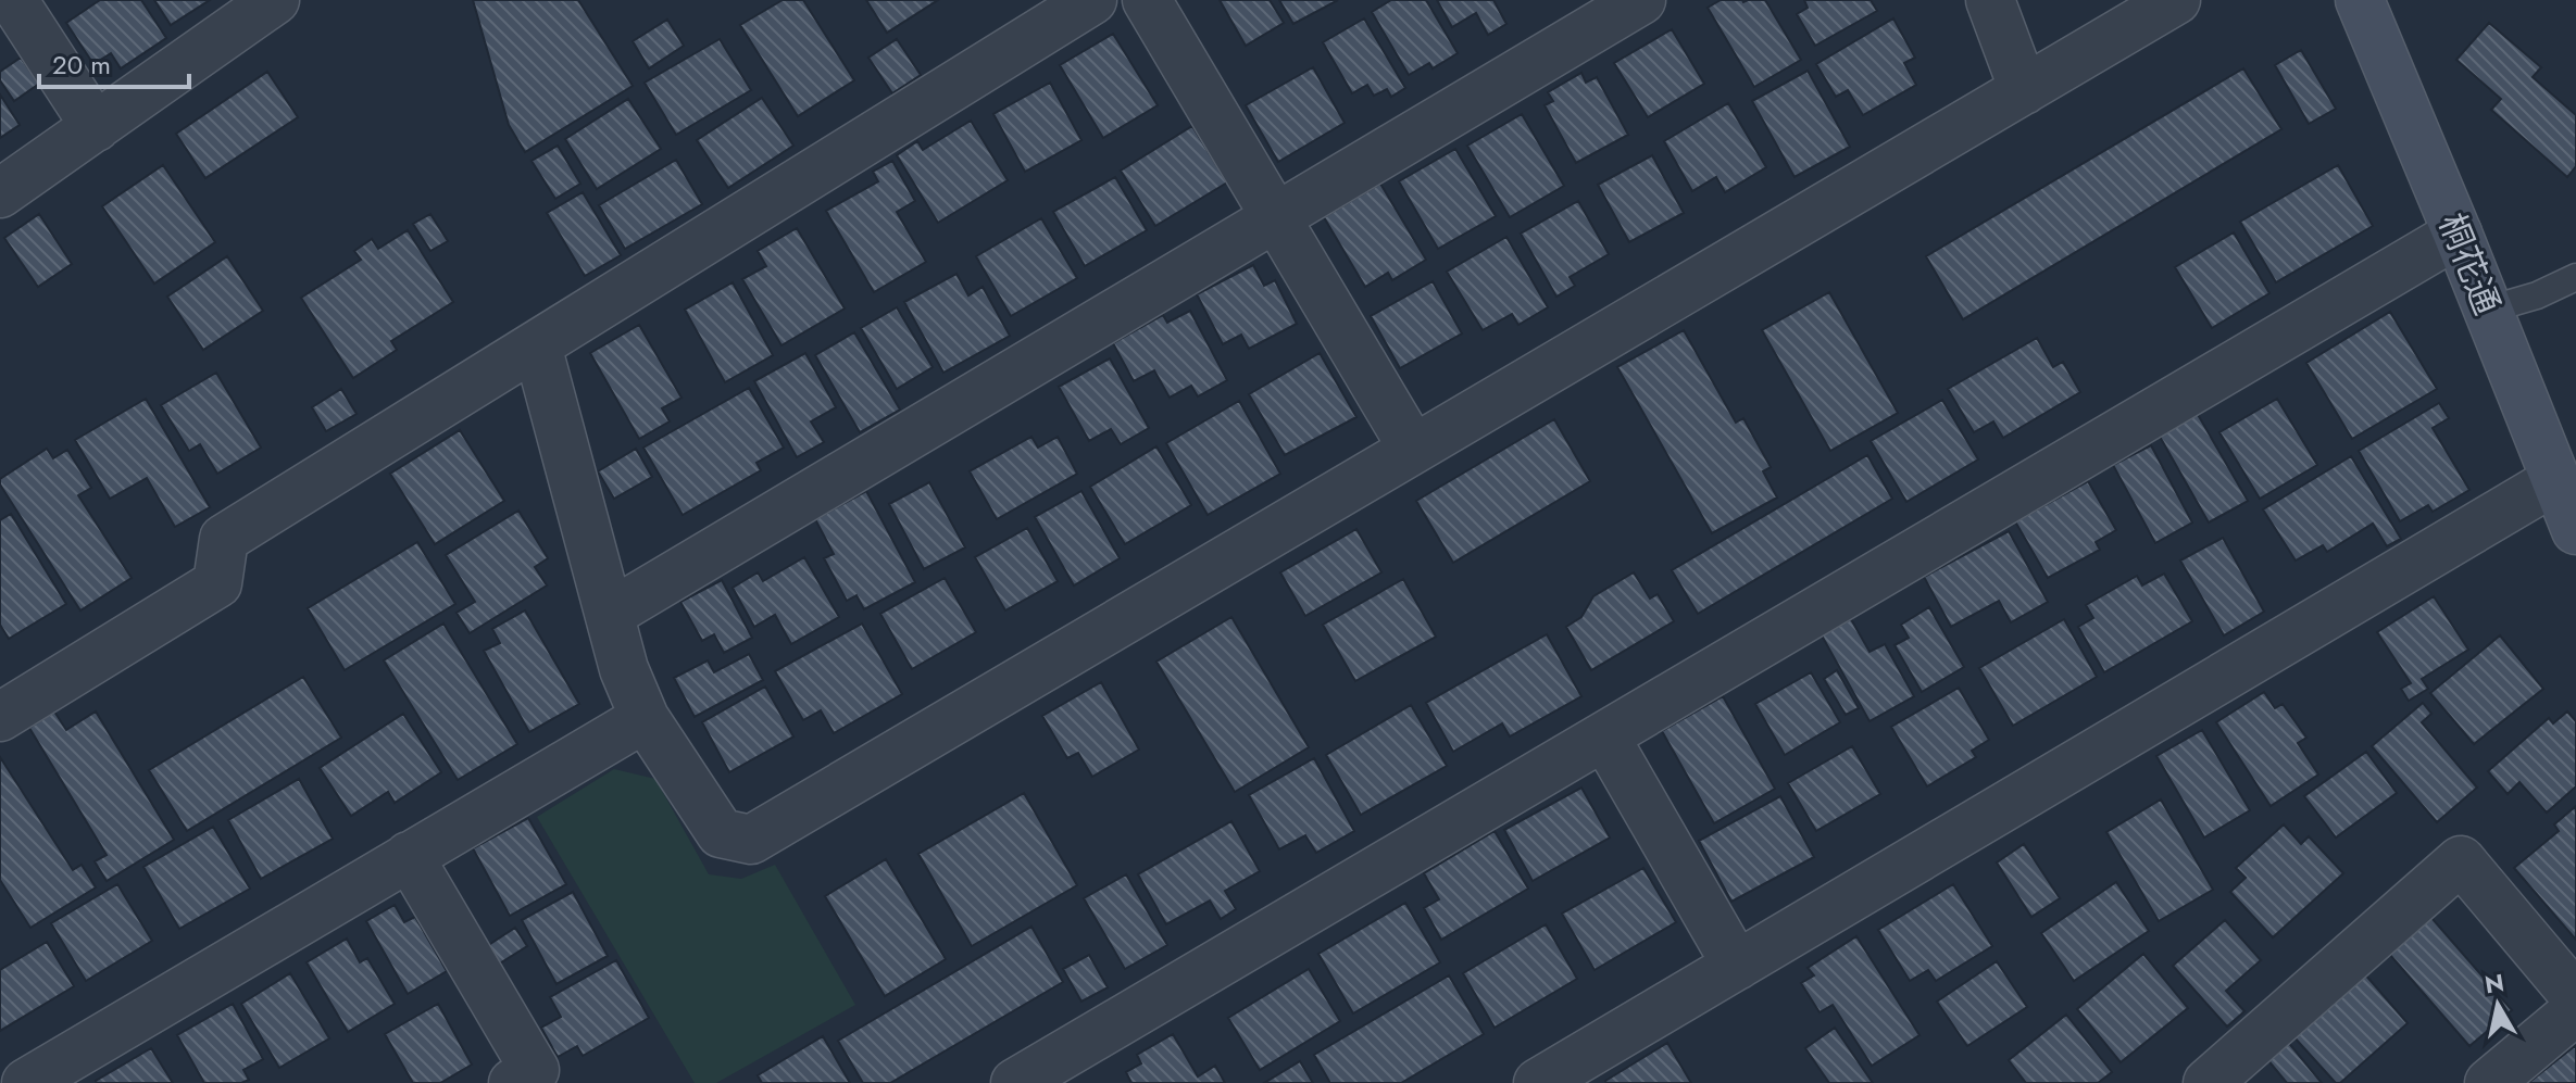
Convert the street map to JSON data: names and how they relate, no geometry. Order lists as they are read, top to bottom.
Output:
{
  "streets": {
    "street": ["桐花通"]
  },
  "scale_bar": "20 m",
  "north": "top"
}
